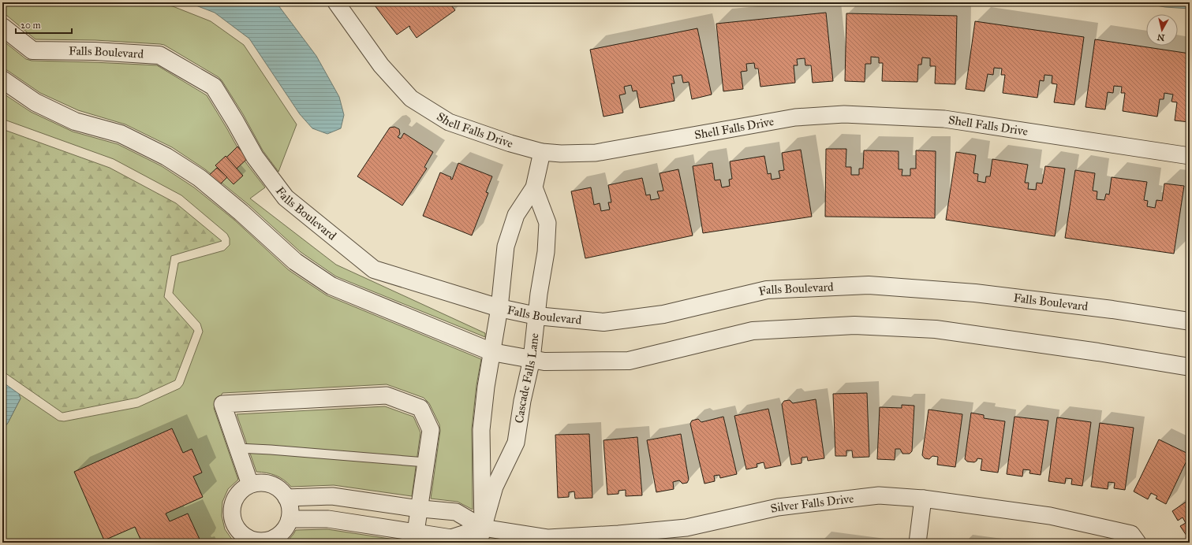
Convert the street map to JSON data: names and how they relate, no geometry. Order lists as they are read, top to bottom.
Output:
{
  "streets": {
    "street": [
      "Falls Boulevard",
      "Shell Falls Drive",
      "Cascade Falls Lane",
      "Silver Falls Drive"
    ]
  },
  "crossings": [
    ["Falls Boulevard", "Cascade Falls Lane"],
    ["Cascade Falls Lane", "Silver Falls Drive"]
  ],
  "scale_bar": "20 m",
  "north": "bottom"
}
